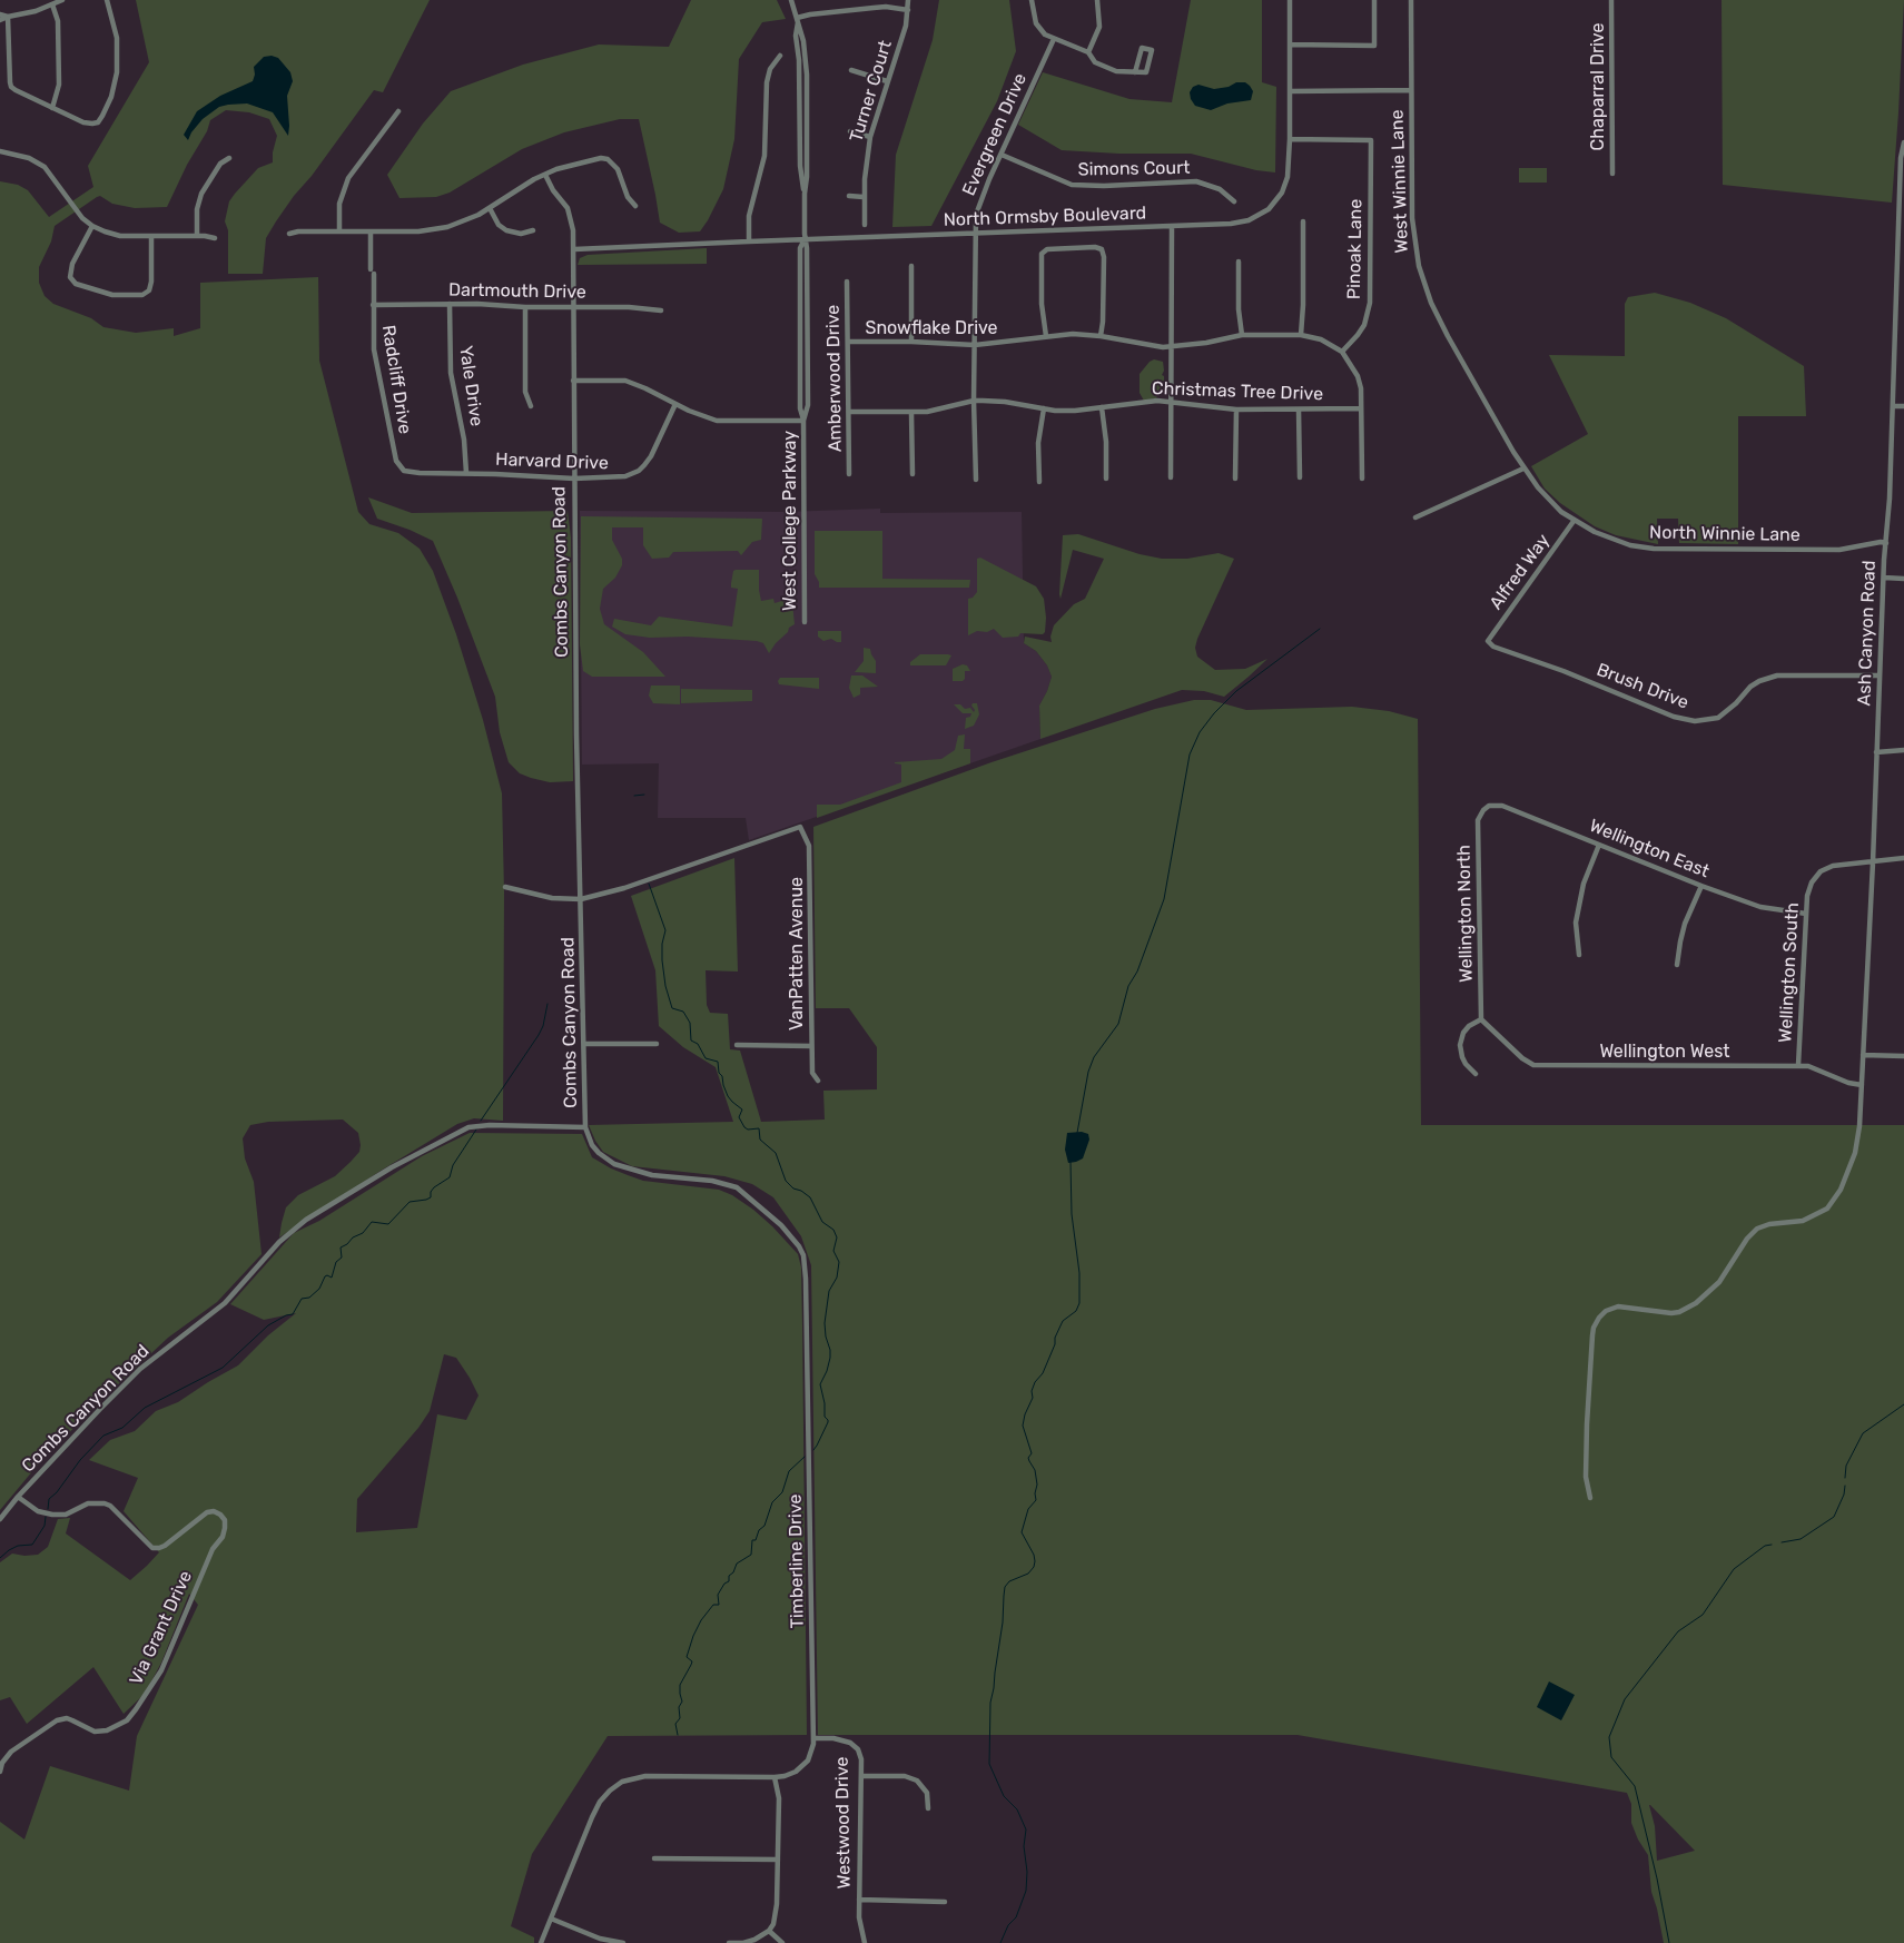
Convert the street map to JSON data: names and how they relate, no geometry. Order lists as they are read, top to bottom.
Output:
{
  "streets": {
    "street": [
      "Chaparral Drive",
      "Turner Court",
      "Evergreen Drive",
      "Simons Court",
      "West Winnie Lane",
      "North Ormsby Boulevard",
      "Pinoak Lane",
      "Dartmouth Drive",
      "Snowflake Drive",
      "Amberwood Drive",
      "Radcliff Drive",
      "Yale Drive",
      "Christmas Tree Drive",
      "Harvard Drive",
      "West College Parkway",
      "North Winnie Lane",
      "Combs Canyon Road",
      "Alfred Way",
      "Ash Canyon Road",
      "Brush Drive",
      "Wellington East",
      "Wellington North",
      "VanPatten Avenue",
      "Wellington South",
      "Wellington West",
      "Timberline Drive",
      "Via Grant Drive",
      "Westwood Drive"
    ]
  },
  "crossings": [
    ["Turner Court", "North Ormsby Boulevard"],
    ["Evergreen Drive", "Simons Court"],
    ["Evergreen Drive", "North Ormsby Boulevard"],
    ["Evergreen Drive", "Snowflake Drive"],
    ["Evergreen Drive", "Christmas Tree Drive"],
    ["West Winnie Lane", "North Winnie Lane"],
    ["North Ormsby Boulevard", "Pinoak Lane"],
    ["North Ormsby Boulevard", "West College Parkway"],
    ["North Ormsby Boulevard", "Combs Canyon Road"],
    ["Pinoak Lane", "Snowflake Drive"],
    ["Dartmouth Drive", "Radcliff Drive"],
    ["Dartmouth Drive", "Yale Drive"],
    ["Dartmouth Drive", "Combs Canyon Road"],
    ["Snowflake Drive", "Amberwood Drive"],
    ["Amberwood Drive", "Christmas Tree Drive"],
    ["Radcliff Drive", "Harvard Drive"],
    ["Yale Drive", "Harvard Drive"],
    ["Harvard Drive", "Combs Canyon Road"],
    ["North Winnie Lane", "Alfred Way"],
    ["North Winnie Lane", "Ash Canyon Road"],
    ["Combs Canyon Road", "VanPatten Avenue"],
    ["Combs Canyon Road", "Timberline Drive"],
    ["Combs Canyon Road", "Via Grant Drive"],
    ["Alfred Way", "Brush Drive"],
    ["Ash Canyon Road", "Brush Drive"],
    ["Ash Canyon Road", "Wellington South"],
    ["Ash Canyon Road", "Wellington West"],
    ["Wellington East", "Wellington North"],
    ["Wellington East", "Wellington South"],
    ["Wellington North", "Wellington West"],
    ["Wellington South", "Wellington West"],
    ["Timberline Drive", "Westwood Drive"]
  ]
}
